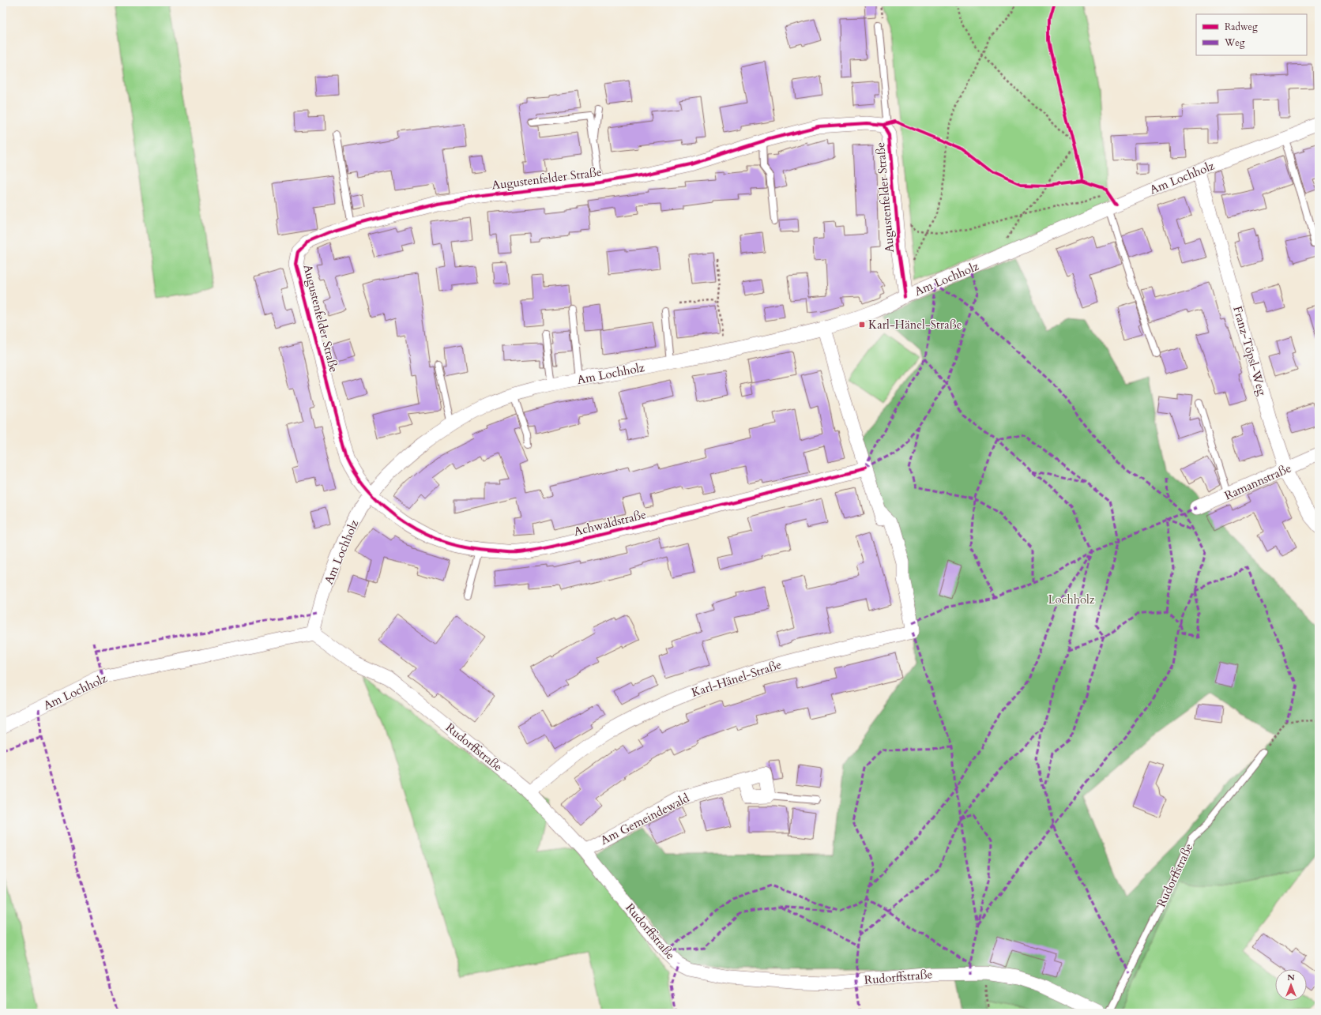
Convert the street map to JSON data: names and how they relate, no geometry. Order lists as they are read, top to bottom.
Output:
{
  "streets": {
    "street": [
      "Am Lochholz",
      "Augustenfelder Straße",
      "Franz-Töpsl-Weg",
      "Ramannstraße",
      "Achwaldstraße",
      "Karl-Hänel-Straße",
      "Rudorffstraße",
      "Am Gemeindewald"
    ]
  },
  "crossings": [
    ["Am Lochholz", "Augustenfelder Straße"],
    ["Am Lochholz", "Franz-Töpsl-Weg"],
    ["Am Lochholz", "Achwaldstraße"],
    ["Am Lochholz", "Karl-Hänel-Straße"],
    ["Am Lochholz", "Rudorffstraße"],
    ["Augustenfelder Straße", "Achwaldstraße"],
    ["Franz-Töpsl-Weg", "Ramannstraße"],
    ["Achwaldstraße", "Karl-Hänel-Straße"],
    ["Karl-Hänel-Straße", "Rudorffstraße"],
    ["Rudorffstraße", "Am Gemeindewald"]
  ],
  "parks": ["Lochholz"],
  "places": {
    "transit": ["Karl-Hänel-Straße"]
  },
  "legend": ["Radweg", "Weg"],
  "north": "top"
}
